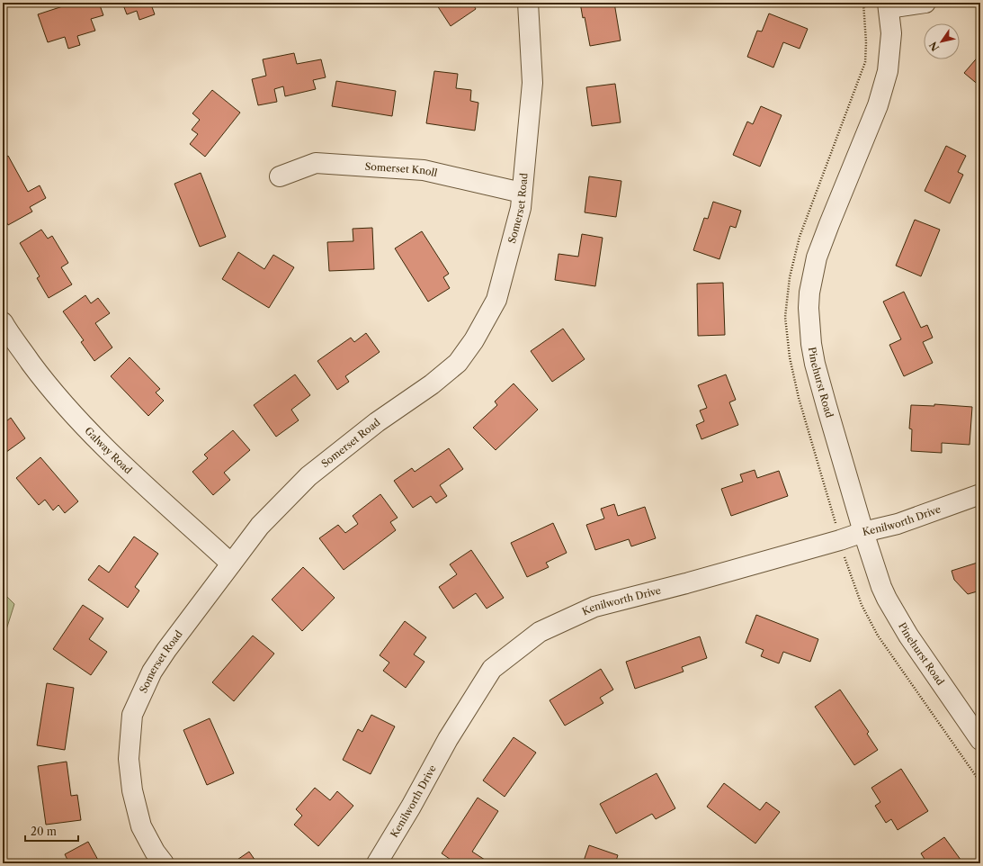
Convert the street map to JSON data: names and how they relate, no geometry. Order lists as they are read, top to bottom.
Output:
{
  "streets": {
    "street": [
      "Somerset Knoll",
      "Somerset Road",
      "Pinehurst Road",
      "Galway Road",
      "Kenilworth Drive"
    ]
  },
  "crossings": [
    ["Somerset Knoll", "Somerset Road"],
    ["Somerset Road", "Galway Road"],
    ["Pinehurst Road", "Kenilworth Drive"]
  ],
  "scale_bar": "20 m",
  "north": "bottom left"
}
